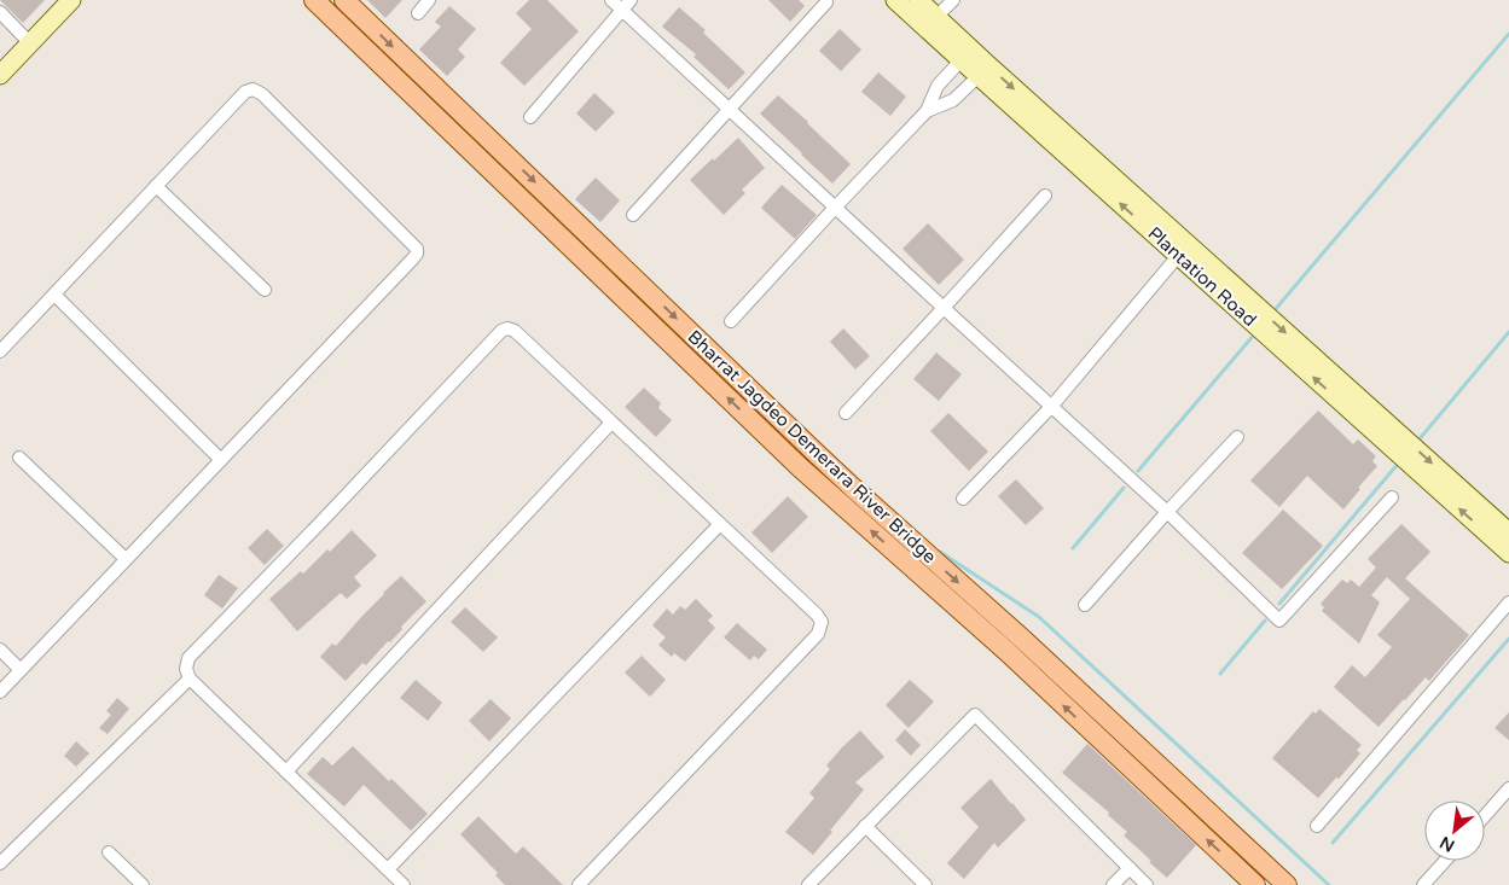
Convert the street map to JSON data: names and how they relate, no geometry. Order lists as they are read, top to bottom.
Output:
{
  "streets": {
    "main road": ["Bharrat Jagdeo Demerara River Bridge"],
    "street": ["Plantation Road"]
  },
  "north": "bottom left"
}
